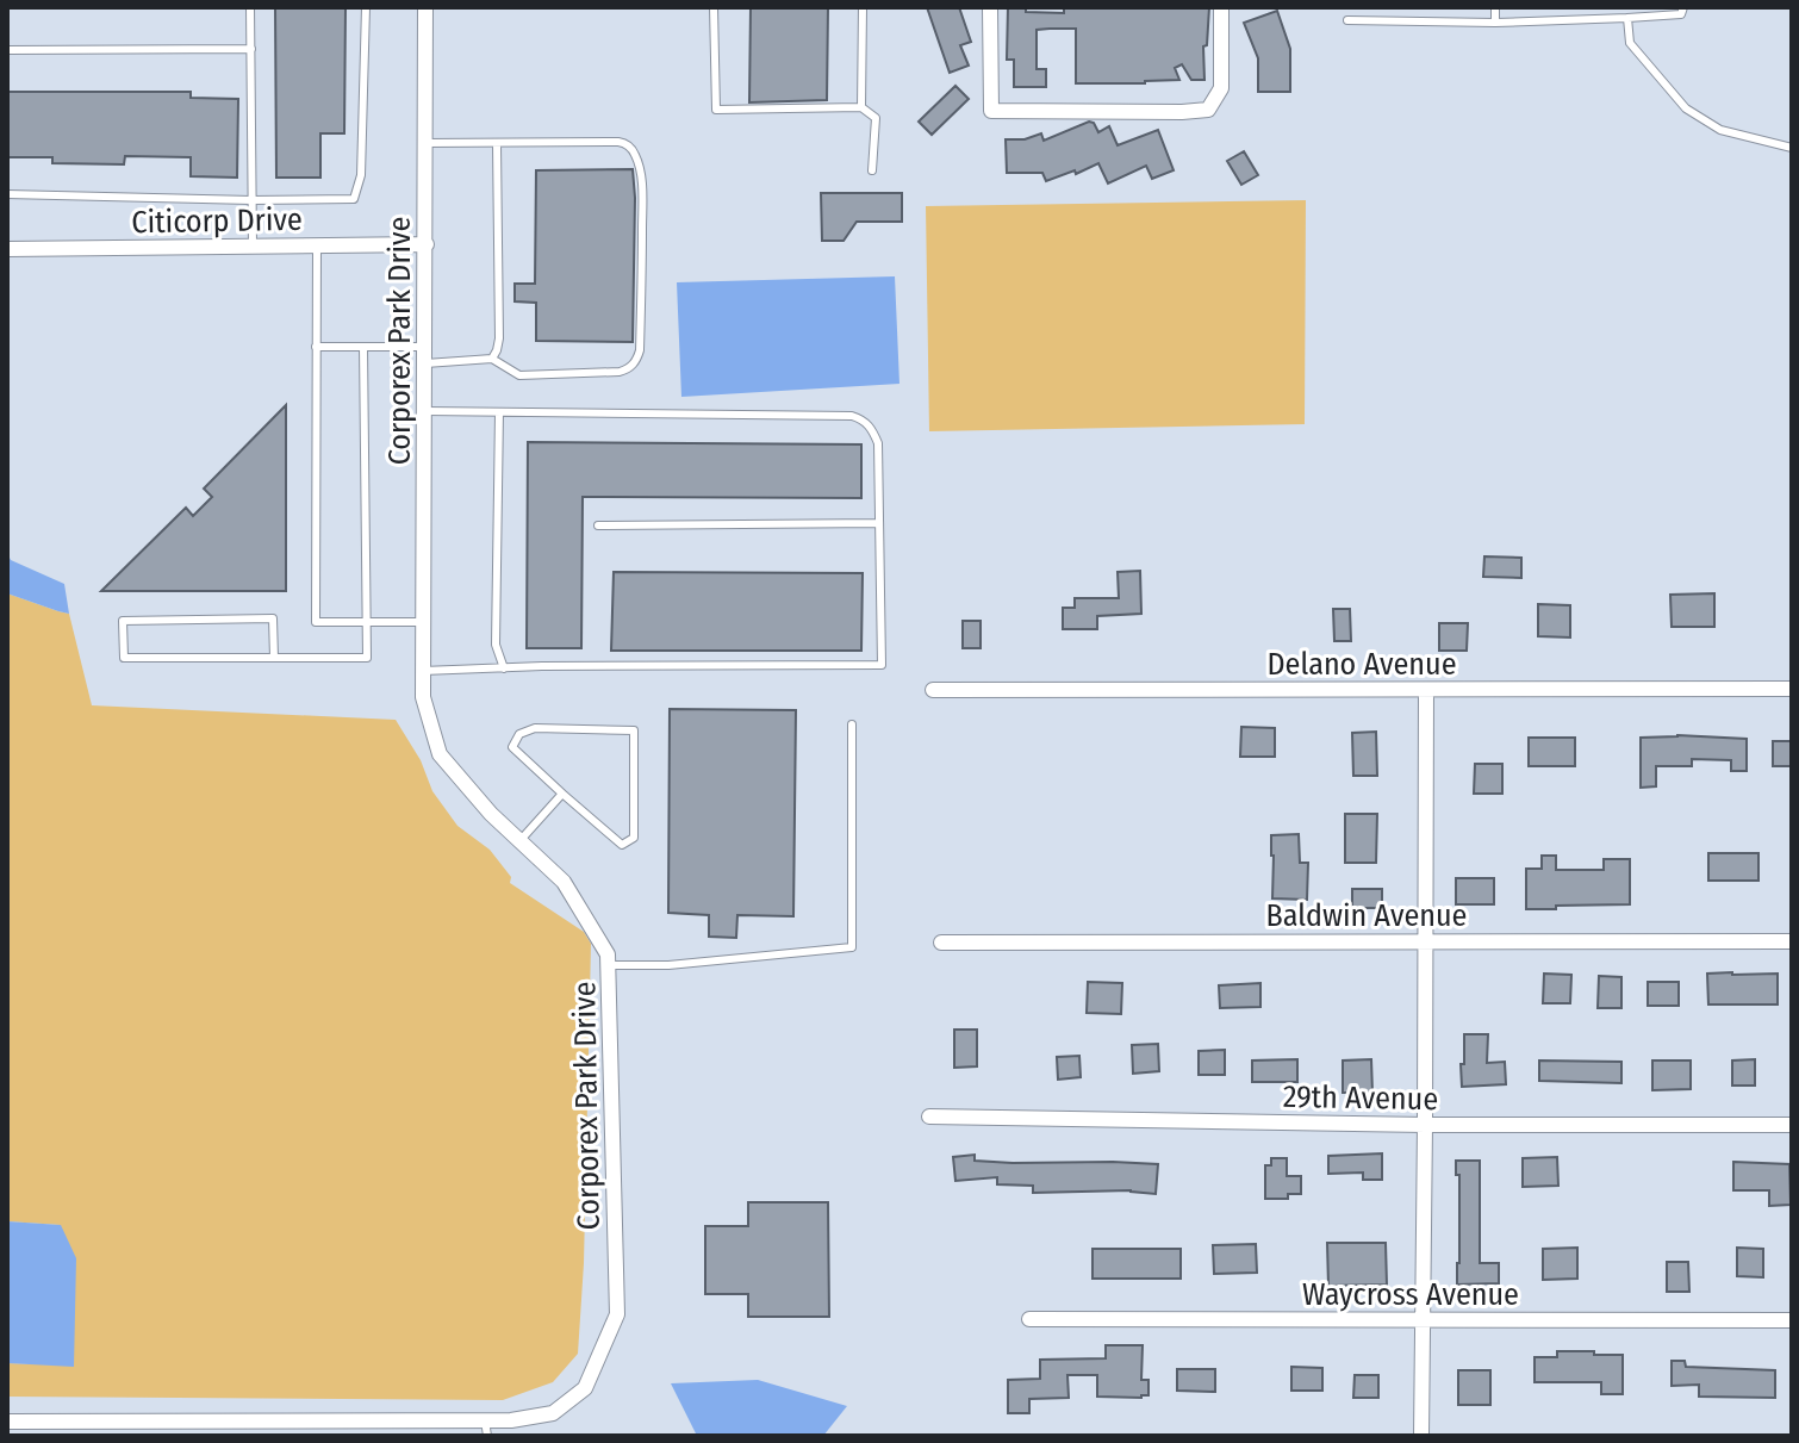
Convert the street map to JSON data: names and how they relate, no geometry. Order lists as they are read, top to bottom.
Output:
{
  "streets": {
    "street": [
      "Citicorp Drive",
      "Corporex Park Drive",
      "Delano Avenue",
      "Baldwin Avenue",
      "29th Avenue",
      "Waycross Avenue"
    ]
  },
  "crossings": [
    ["Citicorp Drive", "Corporex Park Drive"]
  ]
}
